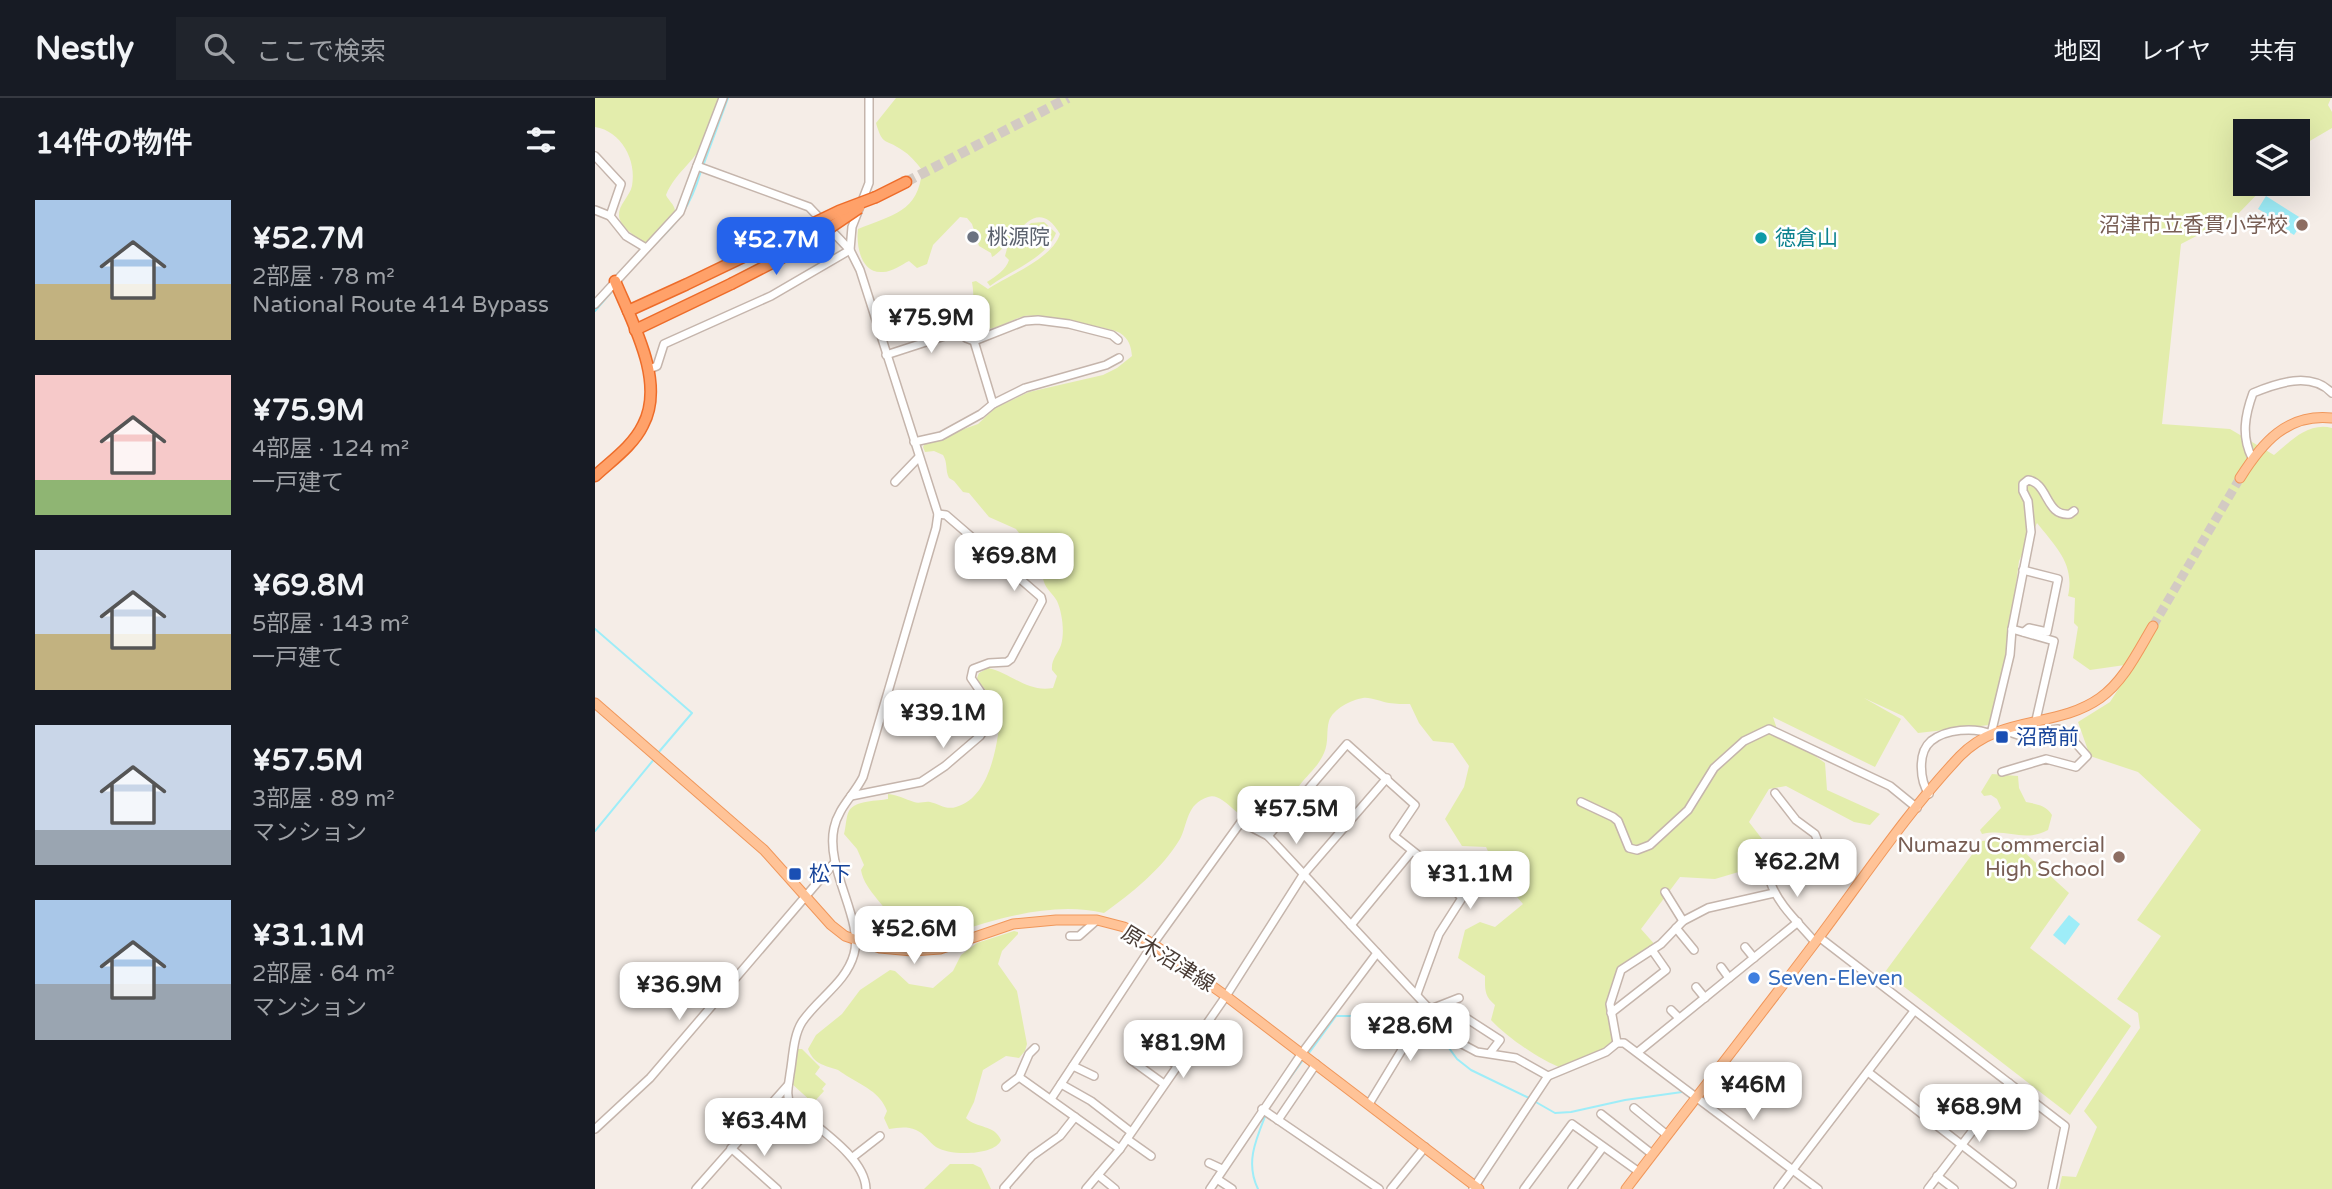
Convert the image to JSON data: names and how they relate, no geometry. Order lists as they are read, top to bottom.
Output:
{
  "streets": {
    "main road": ["原木沼津線"]
  },
  "places": {
    "other": [
      "沼津市立香貫小学校",
      "桃源院",
      "徳倉山",
      "Numazu Commercial High School",
      "Seven-Eleven"
    ],
    "transit": ["沼商前", "松下"]
  },
  "page": {
    "header": "Nestly",
    "search": "ここで検索",
    "nav": ["地図", "レイヤ", "共有"],
    "heading": "14件の物件",
    "list": [
      {
        "name": "¥52.7M",
        "note": "2部屋 · 78 m² · National Route 414 Bypass"
      },
      {
        "name": "¥75.9M",
        "note": "4部屋 · 124 m² · 一戸建て"
      },
      {
        "name": "¥69.8M",
        "note": "5部屋 · 143 m² · 一戸建て"
      },
      {
        "name": "¥57.5M",
        "note": "3部屋 · 89 m² · マンション"
      },
      {
        "name": "¥31.1M",
        "note": "2部屋 · 64 m² · マンション"
      }
    ],
    "price": [
      "¥52.7M",
      "¥75.9M",
      "¥69.8M",
      "¥39.1M",
      "¥57.5M",
      "¥62.2M",
      "¥31.1M",
      "¥52.6M",
      "¥36.9M",
      "¥28.6M",
      "¥81.9M",
      "¥46M",
      "¥68.9M",
      "¥63.4M"
    ]
  }
}
